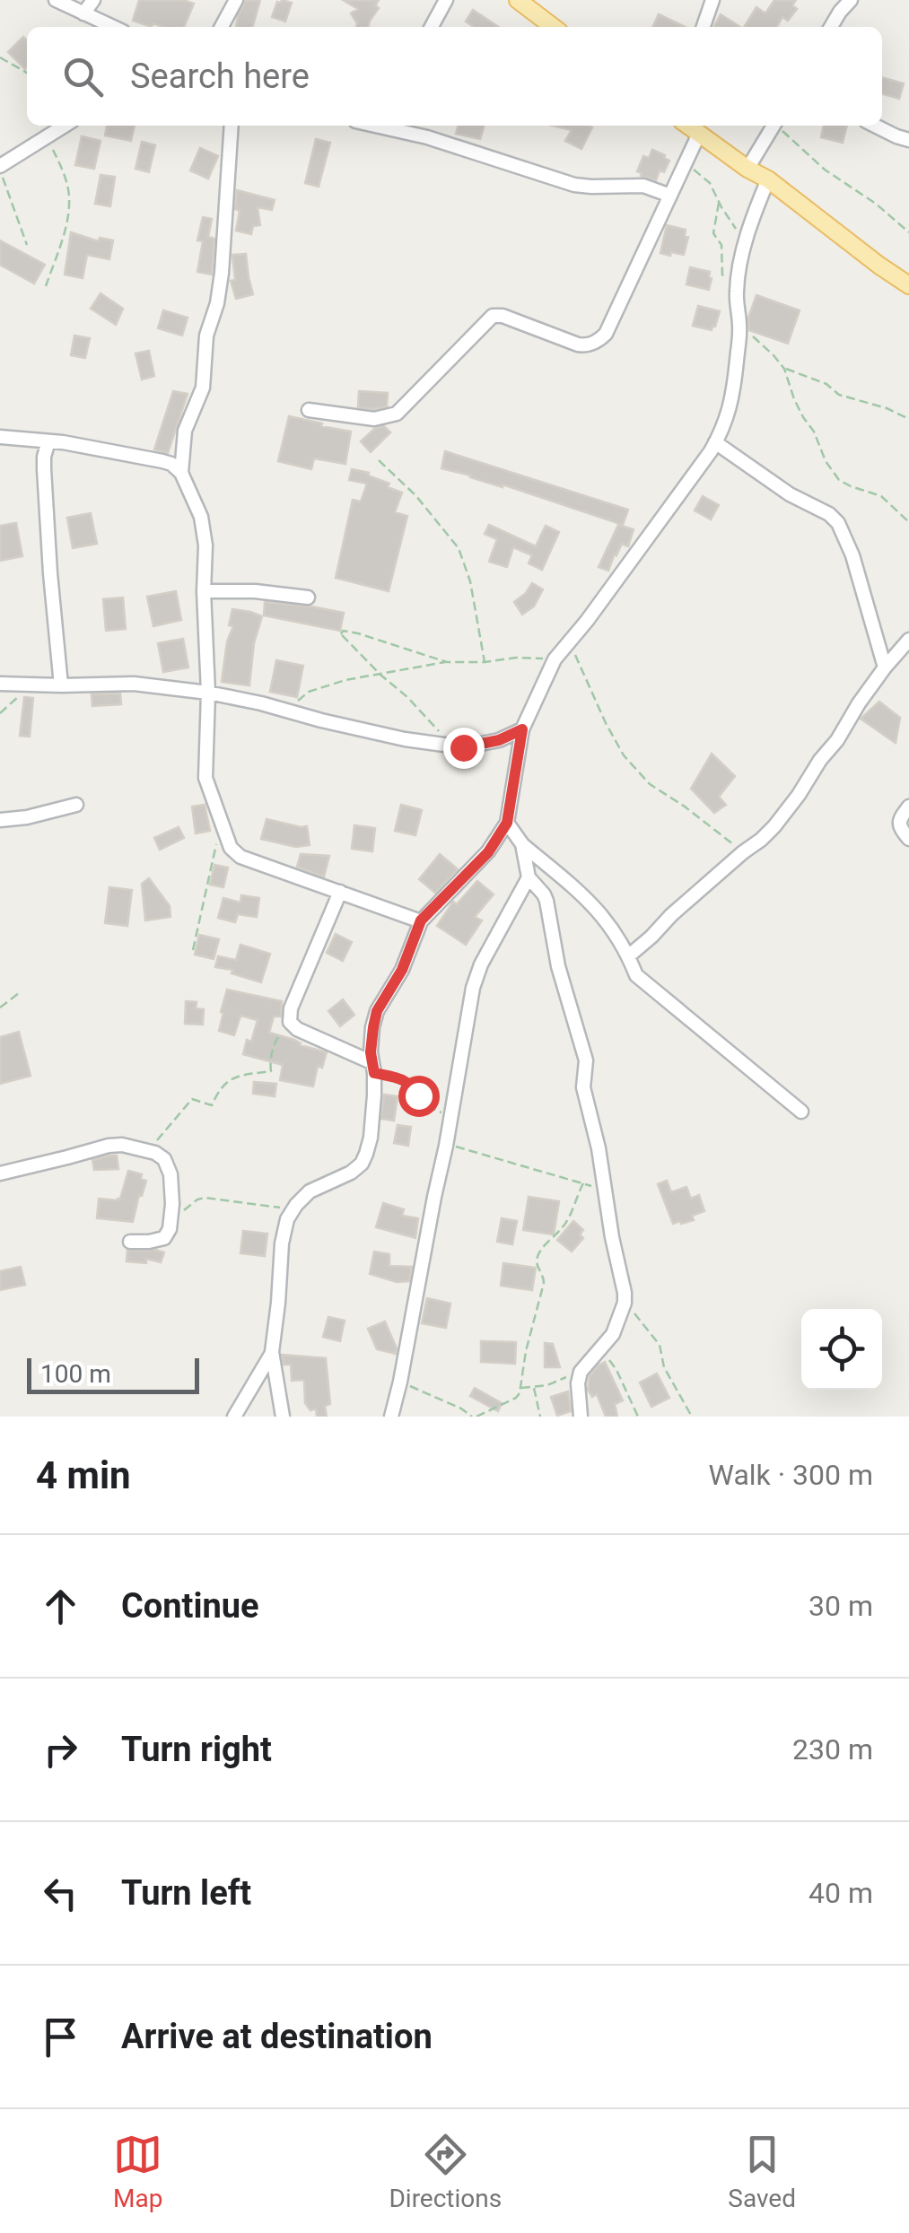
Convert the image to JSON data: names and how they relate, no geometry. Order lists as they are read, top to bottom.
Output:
{
  "scale_bar": "100 m",
  "page": {
    "search": "Search here",
    "scale": "100 m",
    "heading": ["4 min", "Walk · 300 m"],
    "list": [
      ["Continue", "30 m"],
      ["Turn right", "230 m"],
      ["Turn left", "40 m"],
      "Arrive at destination"
    ],
    "nav": ["Map", "Directions", "Saved"]
  }
}
